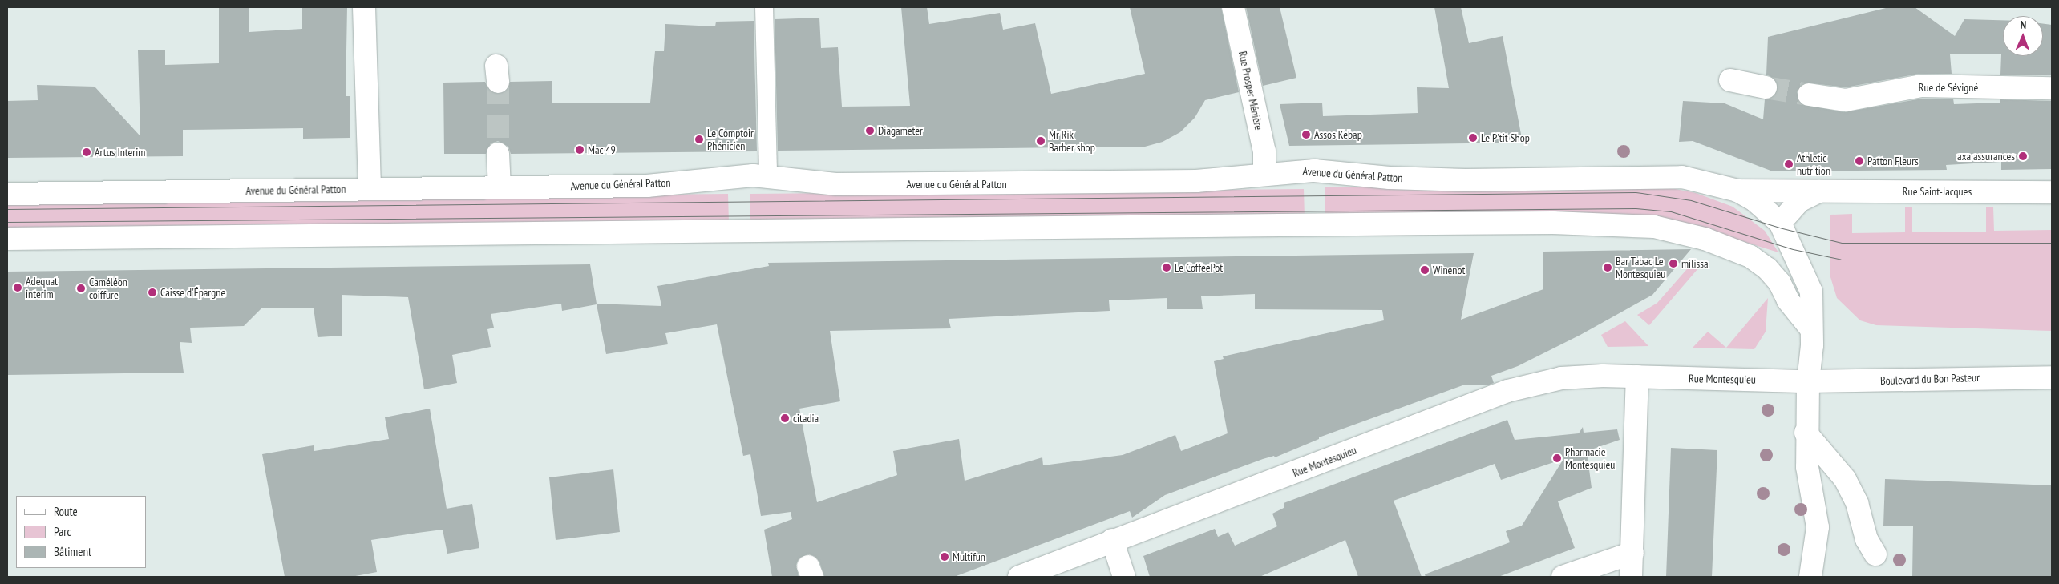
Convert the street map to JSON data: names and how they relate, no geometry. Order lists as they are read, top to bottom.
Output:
{
  "streets": {
    "street": [
      "Rue de Sévigné",
      "Rue Prosper Ménière",
      "Avenue du Général Patton",
      "Rue Saint-Jacques",
      "Rue Montesquieu",
      "Boulevard du Bon Pasteur"
    ]
  },
  "crossings": [
    ["Rue Prosper Ménière", "Avenue du Général Patton"],
    ["Avenue du Général Patton", "Rue Saint-Jacques"],
    ["Avenue du Général Patton", "Rue Montesquieu"],
    ["Avenue du Général Patton", "Boulevard du Bon Pasteur"],
    ["Rue Montesquieu", "Boulevard du Bon Pasteur"]
  ],
  "places": [
    "Diagameter",
    "Assos Kebap",
    "Le P'tit Shop",
    "Le Comptoir Phénicien",
    "Mr Rik Barber shop",
    "Mac 49",
    "Artus Interim",
    "axa assurances",
    "Patton Fleurs",
    "Athletic nutrition",
    "milissa",
    "Le CoffeePot",
    "Bar Tabac Le Montesquieu",
    "Winenot",
    "Adequat interim",
    "Caméléon coiffure",
    "Caisse d'Épargne",
    "citadia",
    "Pharmacie Montesquieu",
    "Multifun"
  ],
  "legend": ["Route", "Parc", "Bâtiment"],
  "north": "top"
}
